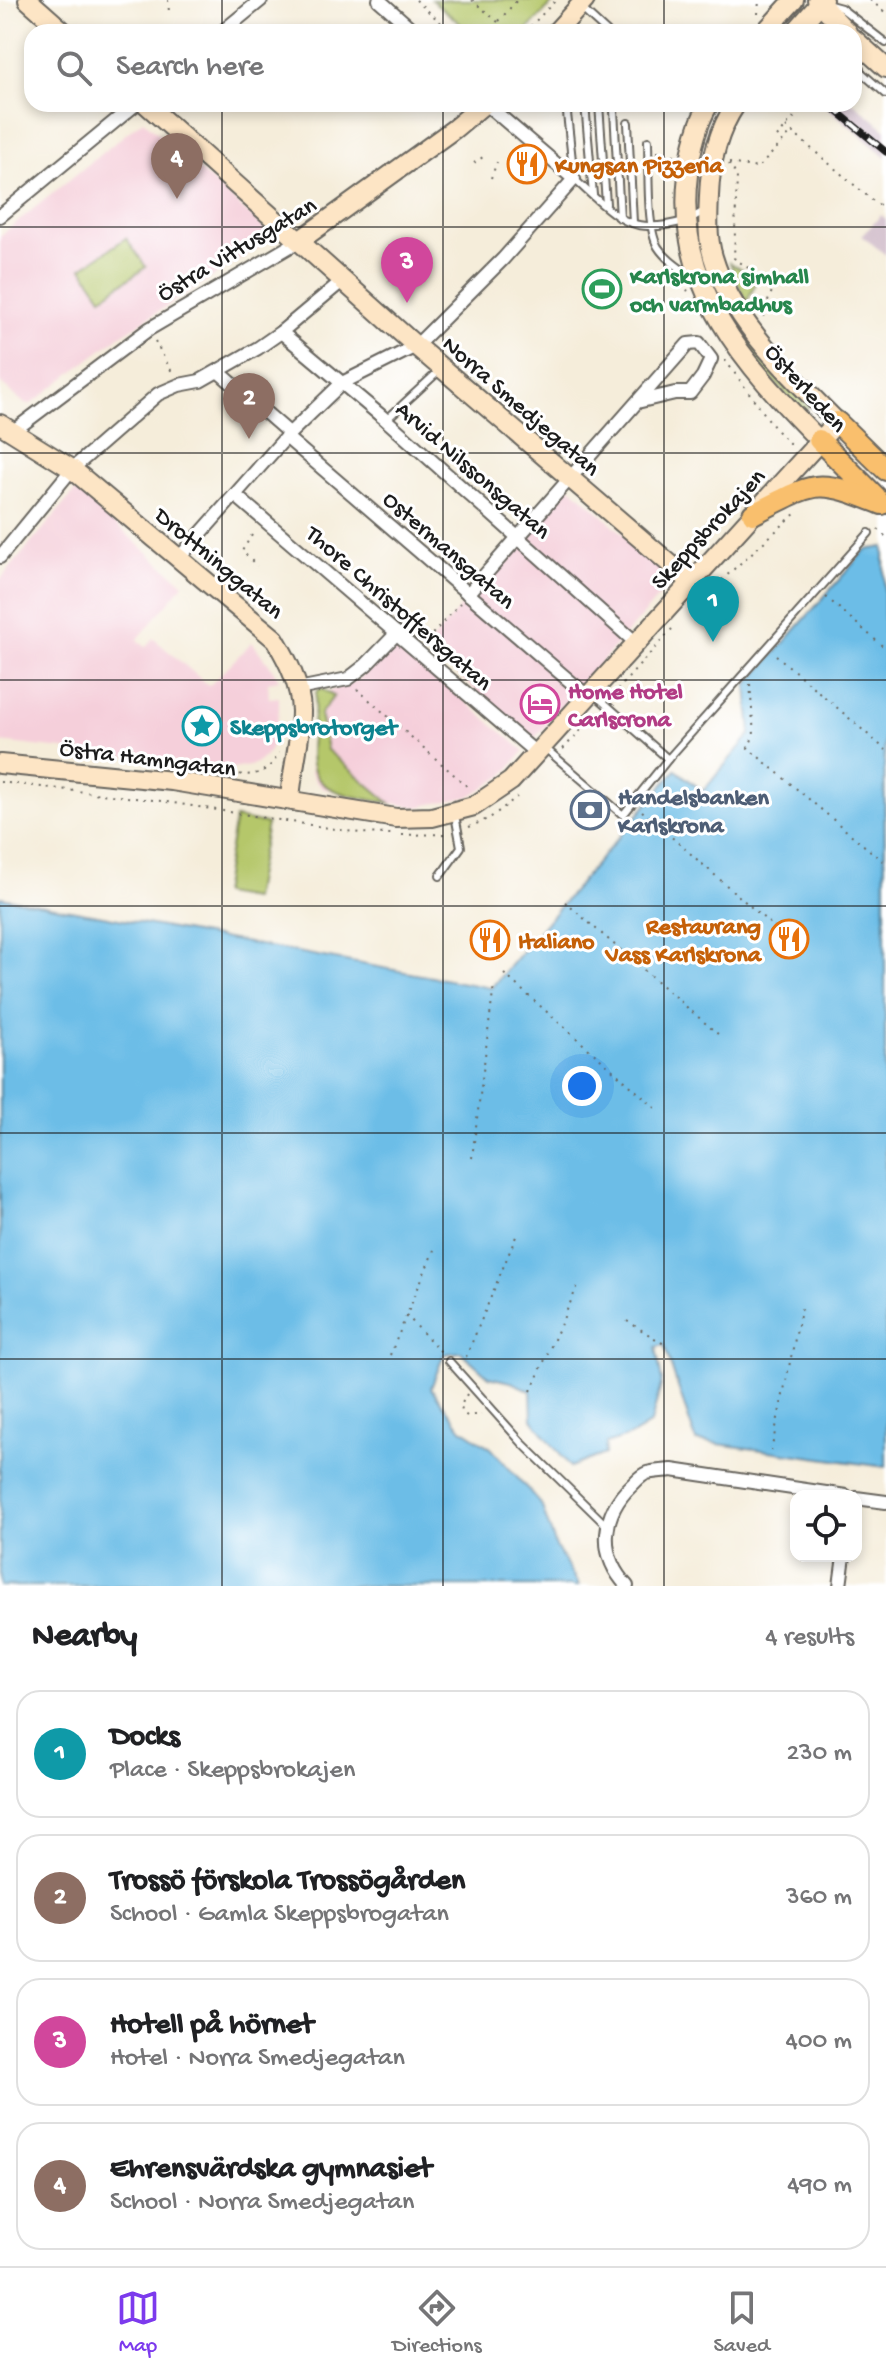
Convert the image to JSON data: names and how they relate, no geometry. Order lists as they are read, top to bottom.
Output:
{
  "streets": {
    "main road": ["Österleden"],
    "street": [
      "Östra Vittusgatan",
      "Norra Smedjegatan",
      "Arvid Nilssonsgatan",
      "Skeppsbrokajen",
      "Ostermansgatan",
      "Drottninggatan",
      "Thore Christoffersgatan",
      "Östra Hamngatan"
    ]
  },
  "crossings": [
    ["Östra Vittusgatan", "Norra Smedjegatan"],
    ["Östra Vittusgatan", "Drottninggatan"],
    ["Österleden", "Skeppsbrokajen"],
    ["Norra Smedjegatan", "Skeppsbrokajen"],
    ["Arvid Nilssonsgatan", "Skeppsbrokajen"],
    ["Skeppsbrokajen", "Ostermansgatan"],
    ["Skeppsbrokajen", "Drottninggatan"],
    ["Skeppsbrokajen", "Thore Christoffersgatan"],
    ["Skeppsbrokajen", "Östra Hamngatan"],
    ["Drottninggatan", "Östra Hamngatan"]
  ],
  "places": {
    "restaurant": ["Kungsan Pizzeria", "Restaurang Vass Karlskrona", "Italiano"],
    "sports": ["Karlskrona simhall och varmbadhus"],
    "hotel": ["Home Hotel Carlscrona"],
    "place": ["Skeppsbrotorget"],
    "bank": ["Handelsbanken Karlskrona"]
  },
  "page": {
    "search": "Search here",
    "pins": [
      "4",
      "3",
      "2",
      "1"
    ],
    "heading": ["Nearby", "4 results"],
    "list": [
      {
        "mark": "1",
        "name": "Docks",
        "note": "Place · Skeppsbrokajen",
        "value": "230 m"
      },
      {
        "mark": "2",
        "name": "Trossö förskola Trossögården",
        "note": "School · Gamla Skeppsbrogatan",
        "value": "360 m"
      },
      {
        "mark": "3",
        "name": "Hotell på hörnet",
        "note": "Hotel · Norra Smedjegatan",
        "value": "400 m"
      },
      {
        "mark": "4",
        "name": "Ehrensvärdska gymnasiet",
        "note": "School · Norra Smedjegatan",
        "value": "490 m"
      }
    ],
    "nav": ["Map", "Directions", "Saved"]
  }
}
